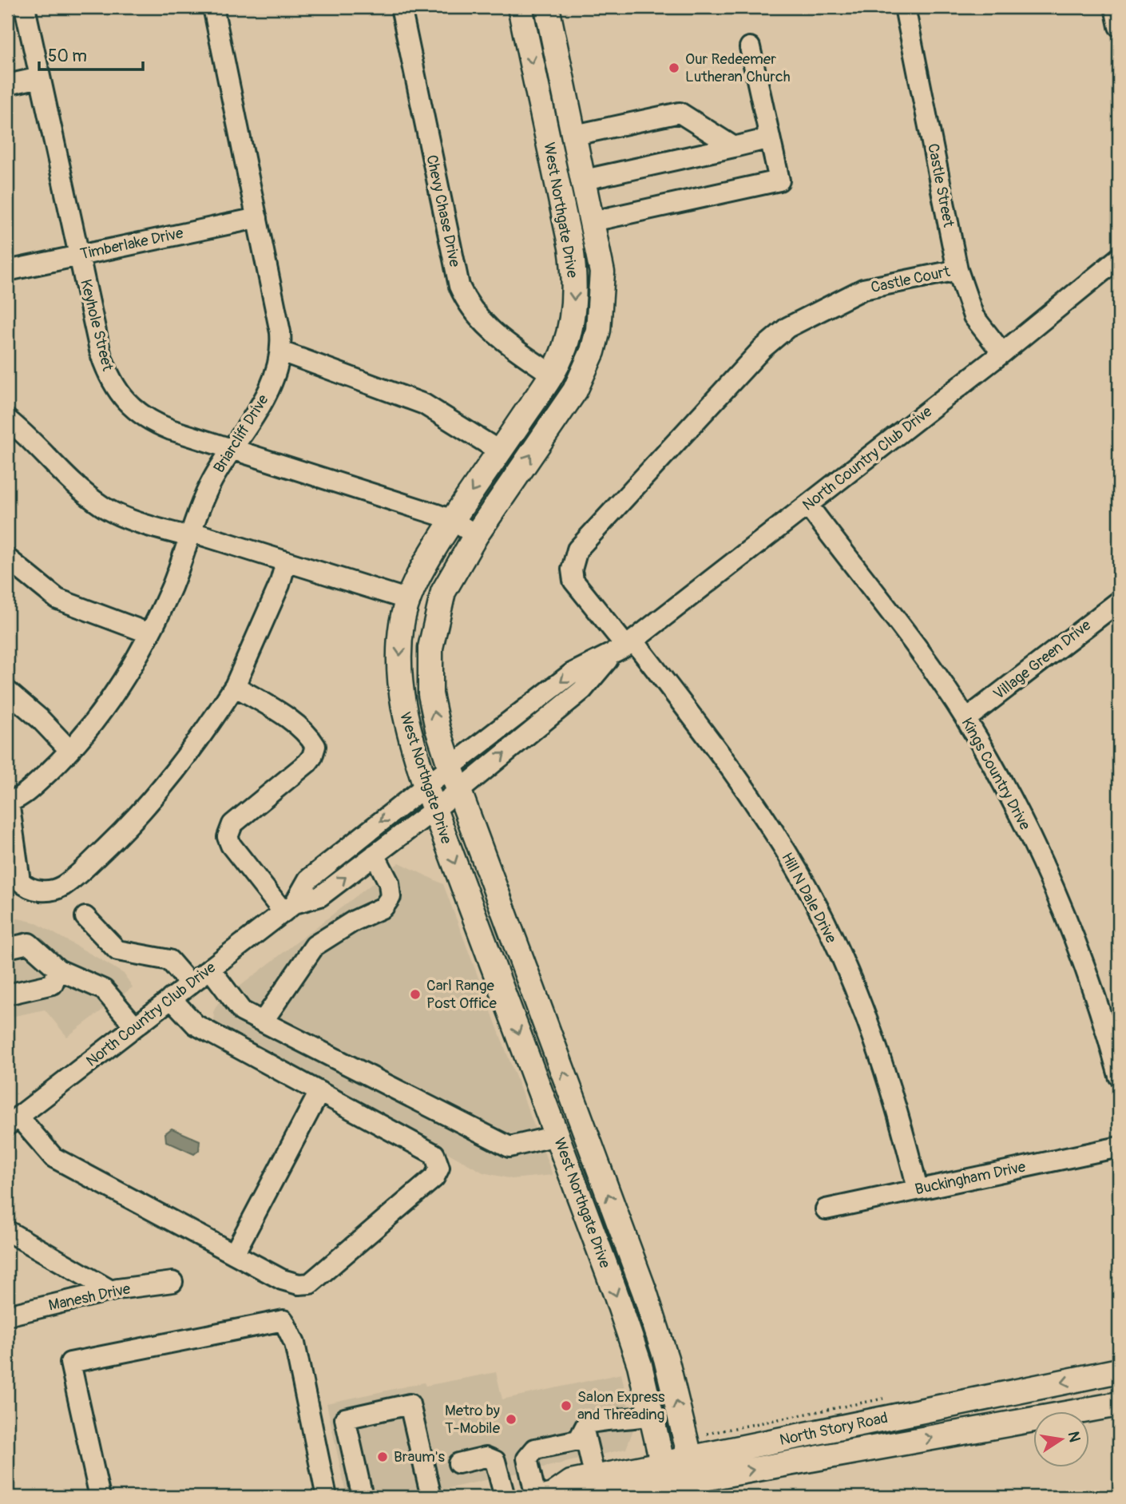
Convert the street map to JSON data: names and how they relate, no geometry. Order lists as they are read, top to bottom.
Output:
{
  "streets": {
    "main road": ["West Northgate Drive", "North Story Road"],
    "street": [
      "Castle Street",
      "Chevy Chase Drive",
      "Timberlake Drive",
      "Castle Court",
      "Keyhole Street",
      "Briarcliff Drive",
      "North Country Club Drive",
      "Village Green Drive",
      "Kings Country Drive",
      "Hill N Dale Drive",
      "Buckingham Drive",
      "Manesh Drive"
    ]
  },
  "crossings": [
    ["Castle Street", "Castle Court"],
    ["Castle Street", "North Country Club Drive"],
    ["West Northgate Drive", "Chevy Chase Drive"],
    ["West Northgate Drive", "Keyhole Street"],
    ["West Northgate Drive", "North Country Club Drive"],
    ["West Northgate Drive", "North Story Road"],
    ["Timberlake Drive", "Keyhole Street"],
    ["Timberlake Drive", "Briarcliff Drive"],
    ["Castle Court", "North Country Club Drive"],
    ["Castle Court", "Hill N Dale Drive"],
    ["Keyhole Street", "Briarcliff Drive"],
    ["North Country Club Drive", "Kings Country Drive"],
    ["North Country Club Drive", "Hill N Dale Drive"],
    ["Village Green Drive", "Kings Country Drive"],
    ["Hill N Dale Drive", "Buckingham Drive"]
  ],
  "places": [
    "Our Redeemer Lutheran Church",
    "Carl Range Post Office",
    "Salon Express and Threading",
    "Metro by T-Mobile",
    "Braum's"
  ],
  "scale_bar": "50 m",
  "north": "right"
}
